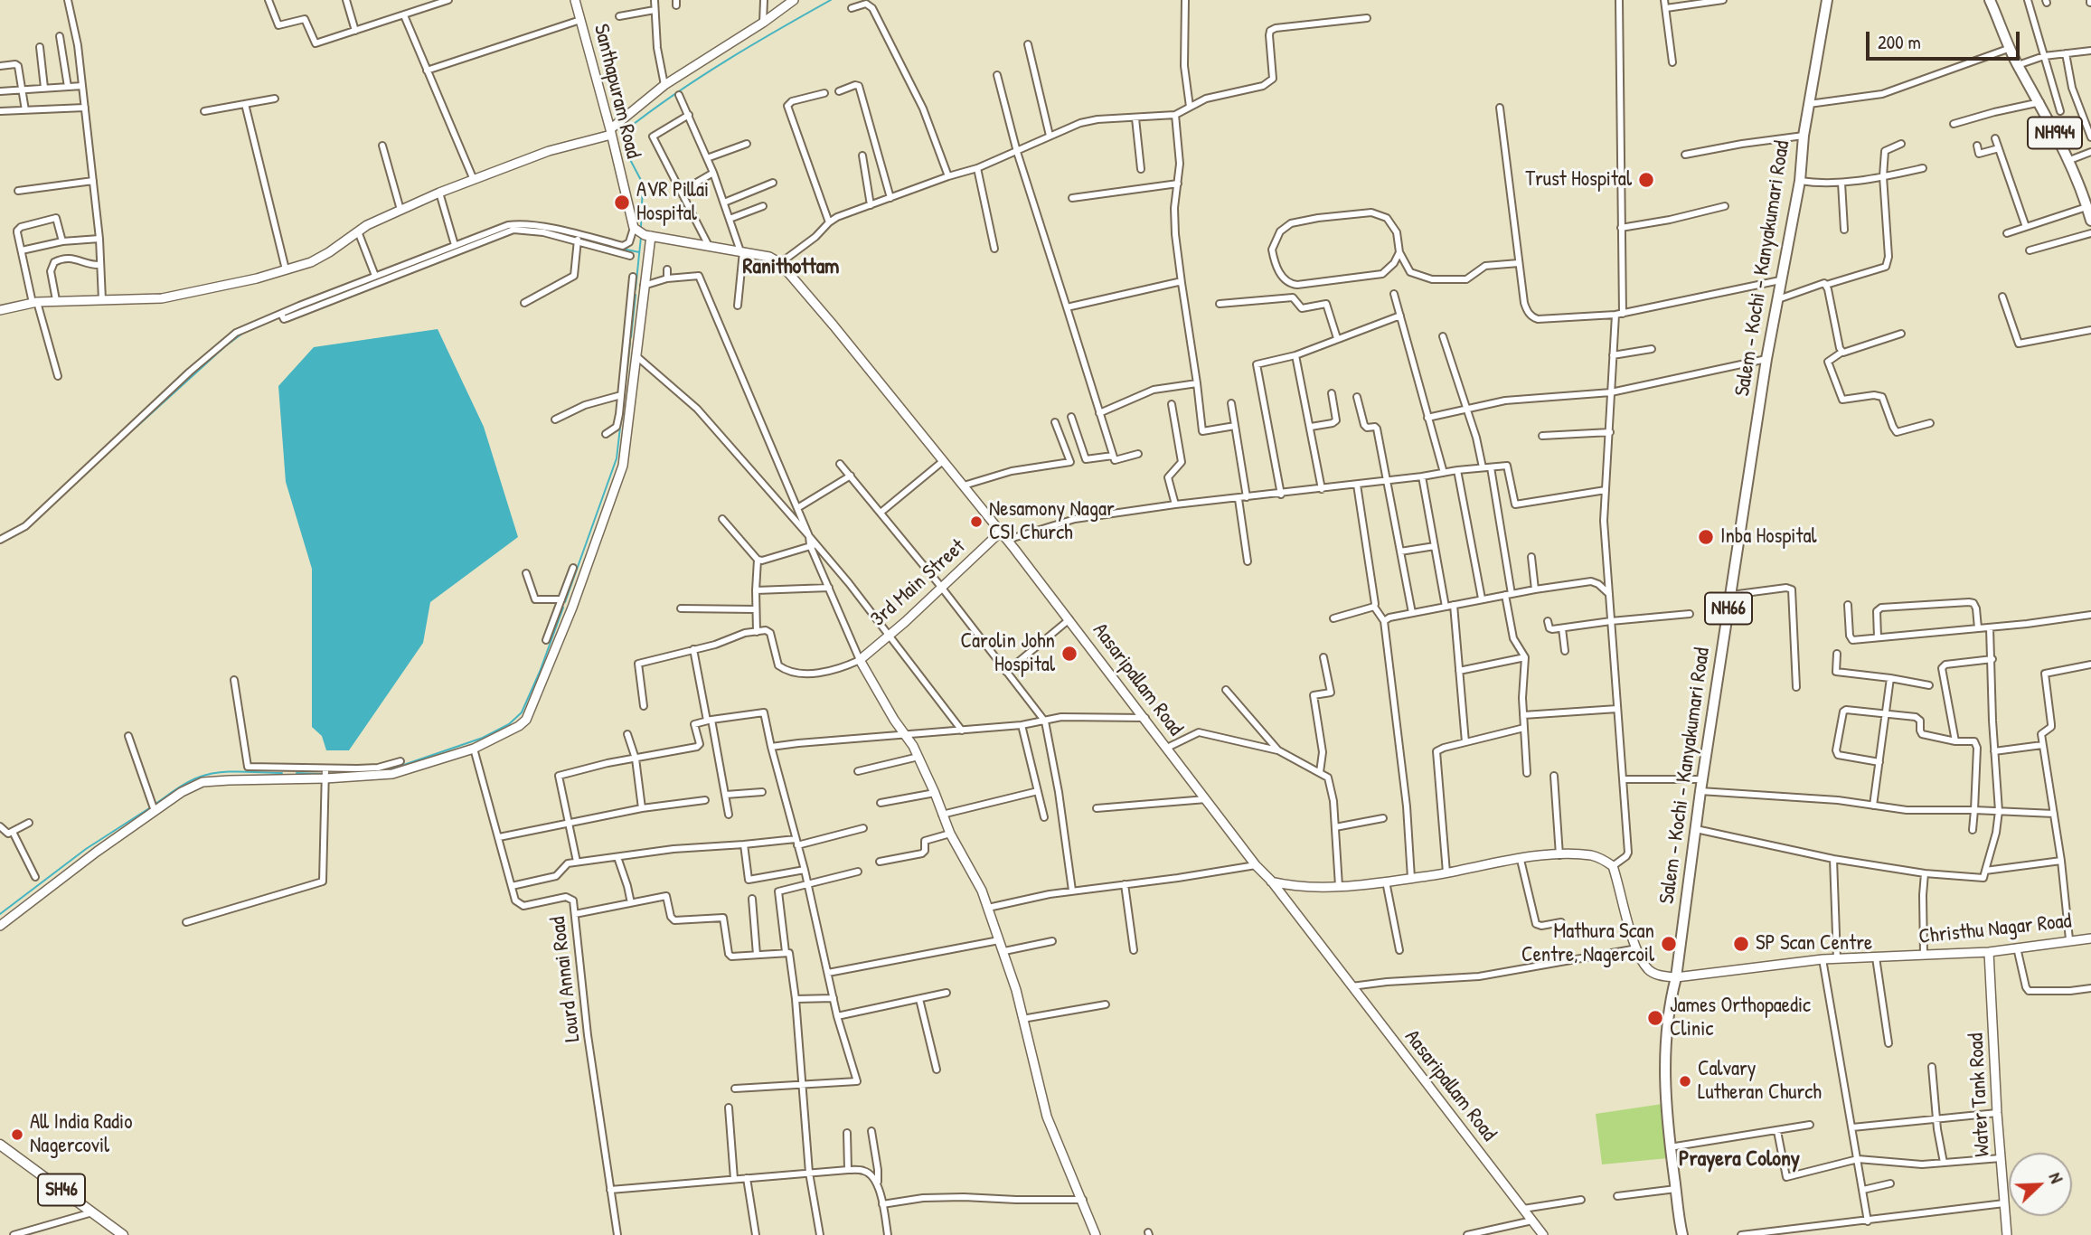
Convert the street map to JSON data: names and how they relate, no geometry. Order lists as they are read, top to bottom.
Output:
{
  "streets": {
    "highway": ["NH944", "Salem - Kochi - Kanyakumari Road", "NH66"],
    "main road": ["SH46"],
    "street": [
      "Santhapuram Road",
      "3rd Main Street",
      "Aasaripallam Road",
      "Christhu Nagar Road",
      "Lourd Annai Road",
      "Water Tank Road"
    ]
  },
  "crossings": [
    ["Santhapuram Road", "Aasaripallam Road"],
    ["Salem - Kochi - Kanyakumari Road", "Christhu Nagar Road"],
    ["3rd Main Street", "Aasaripallam Road"],
    ["Christhu Nagar Road", "Water Tank Road"]
  ],
  "districts": ["Ranithottam", "Prayera Colony"],
  "places": [
    "Trust Hospital",
    "AVR Pillai Hospital",
    "Nesamony Nagar CSI Church",
    "Inba Hospital",
    "Carolin John Hospital",
    "Mathura Scan Centre, Nagercoil",
    "SP Scan Centre",
    "James Orthopaedic Clinic",
    "Calvary Lutheran Church",
    "All India Radio Nagercovil"
  ],
  "scale_bar": "200 m",
  "north": "top right"
}
